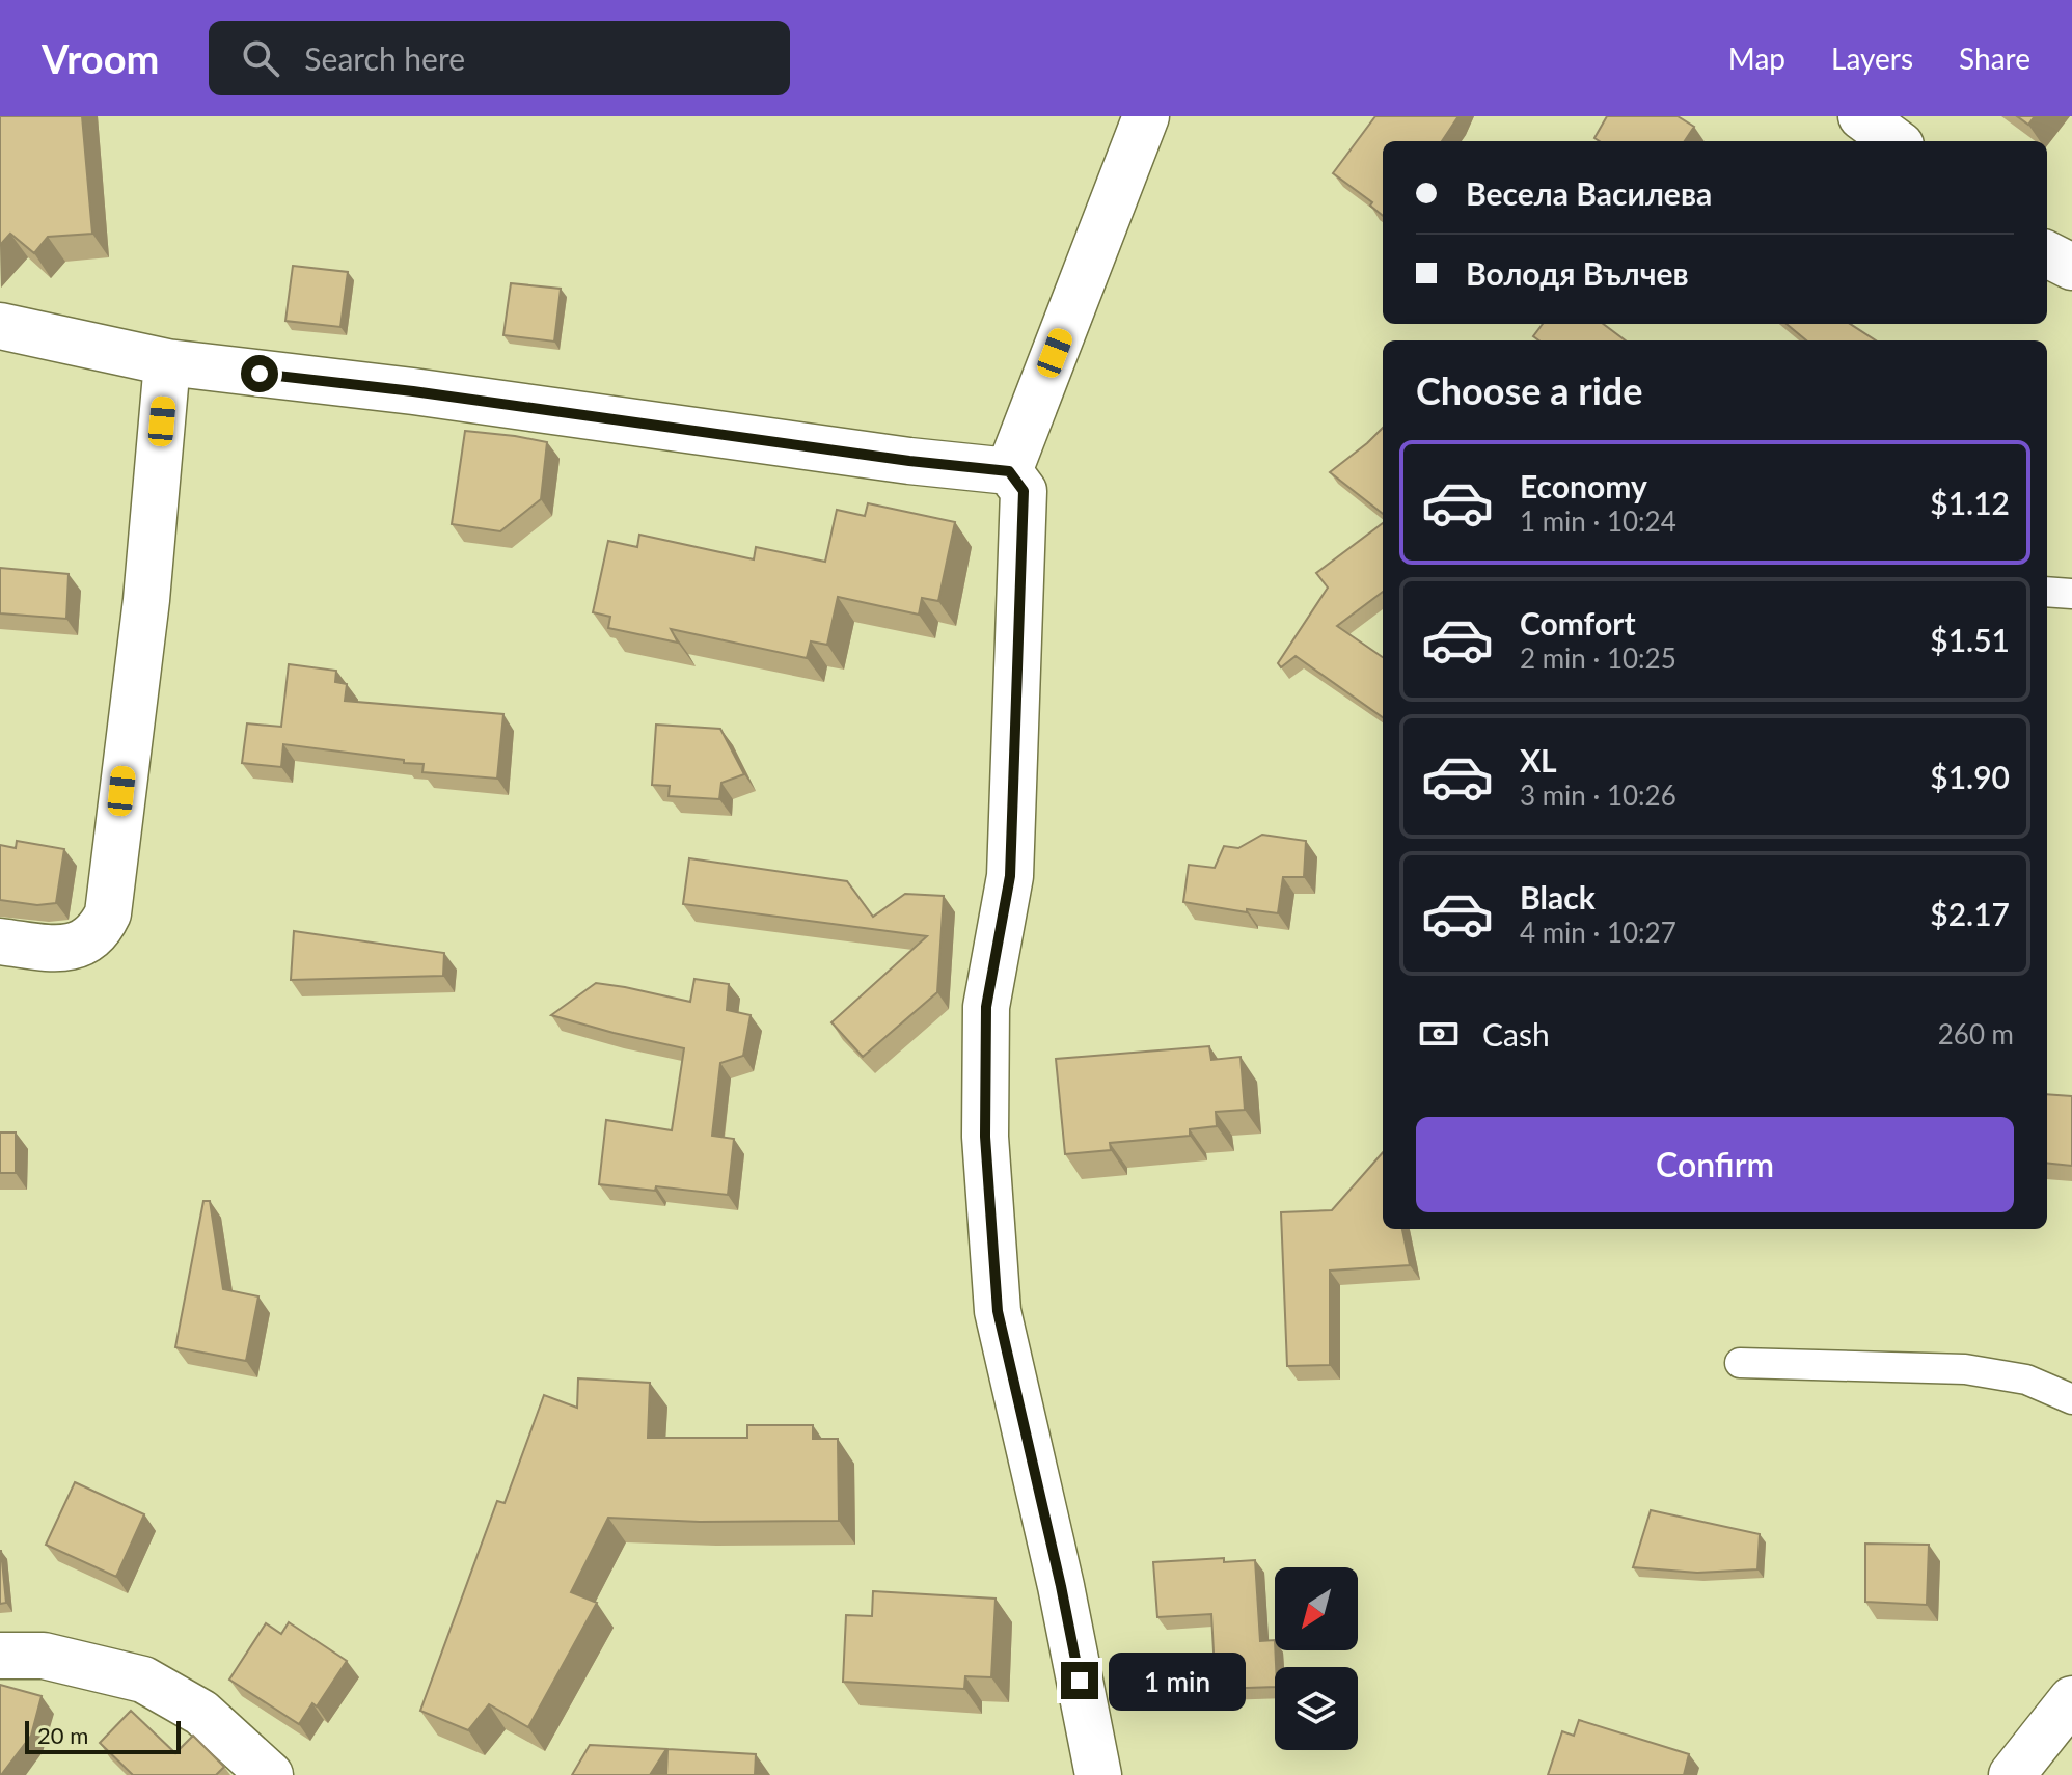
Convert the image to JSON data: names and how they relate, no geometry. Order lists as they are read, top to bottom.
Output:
{
  "scale_bar": "20 m",
  "north": "bottom left",
  "page": {
    "header": "Vroom",
    "search": "Search here",
    "nav": ["Map", "Layers", "Share"],
    "banner": ["Весела Василева", "Володя Вълчев"],
    "heading": "Choose a ride",
    "list": [
      {
        "name": "Economy",
        "note": "1 min · 10:24",
        "value": "$1.12"
      },
      {
        "name": "Comfort",
        "note": "2 min · 10:25",
        "value": "$1.51"
      },
      {
        "name": "XL",
        "note": "3 min · 10:26",
        "value": "$1.90"
      },
      {
        "name": "Black",
        "note": "4 min · 10:27",
        "value": "$2.17"
      }
    ],
    "pay": ["Cash", "260 m"],
    "buttons": "Confirm",
    "bubble": "1 min",
    "scale": "20 m"
  }
}
